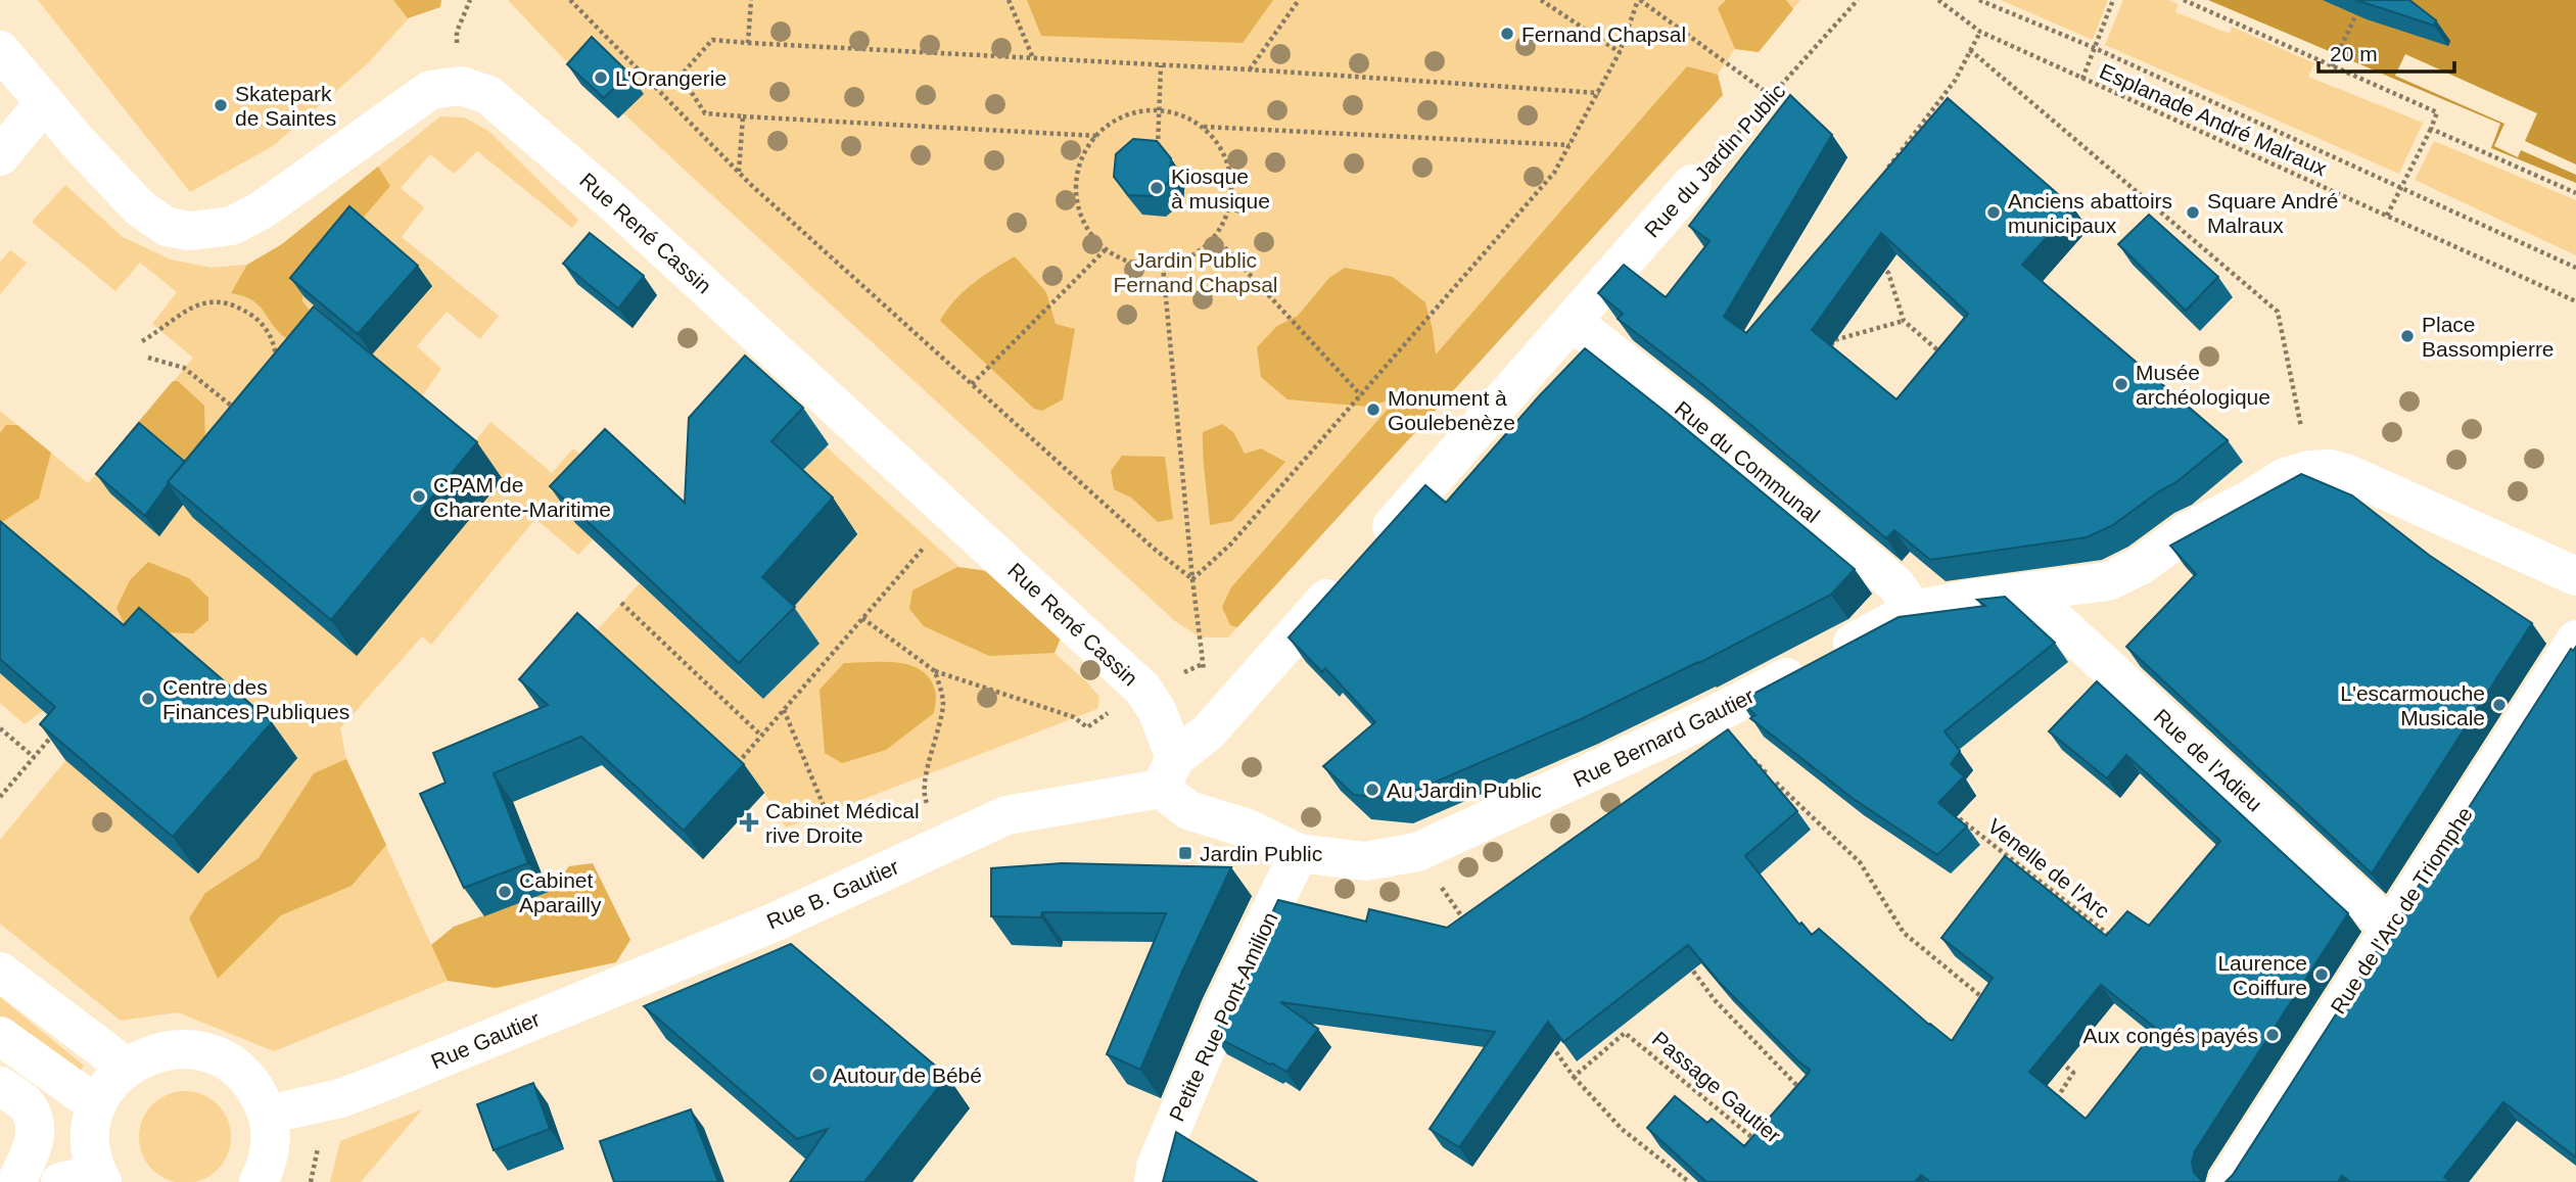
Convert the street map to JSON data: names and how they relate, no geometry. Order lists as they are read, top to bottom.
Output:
{
  "streets": {
    "street": [
      "Rue du Jardin Public",
      "Rue René Cassin",
      "Rue du Communal",
      "Rue Bernard Gautier",
      "Rue de l'Adieu",
      "Rue B. Gautier",
      "Rue de l'Arc de Triomphe",
      "Petite Rue Pont-Amilion",
      "Rue Gautier"
    ],
    "path": ["Esplanade André Malraux", "Venelle de l'Arc", "Passage Gautier"]
  },
  "crossings": [
    ["Rue du Jardin Public", "Rue René Cassin"],
    ["Rue du Jardin Public", "Rue du Communal"],
    ["Rue du Jardin Public", "Rue Bernard Gautier"],
    ["Rue du Jardin Public", "Rue B. Gautier"],
    ["Rue René Cassin", "Rue Bernard Gautier"],
    ["Rue René Cassin", "Rue B. Gautier"],
    ["Rue du Communal", "Rue Bernard Gautier"],
    ["Rue Bernard Gautier", "Rue de l'Adieu"],
    ["Rue Bernard Gautier", "Rue B. Gautier"],
    ["Rue Bernard Gautier", "Petite Rue Pont-Amilion"],
    ["Rue de l'Adieu", "Rue de l'Arc de Triomphe"],
    ["Rue B. Gautier", "Rue Gautier"]
  ],
  "parks": ["Jardin Public Fernand Chapsal"],
  "places": {
    "other": [
      "Fernand Chapsal",
      "L'Orangerie",
      "Skatepark de Saintes",
      "Kiosque à musique",
      "Anciens abattoirs municipaux",
      "Square André Malraux",
      "Place Bassompierre",
      "Musée archéologique",
      "Monument à Goulebenèze",
      "CPAM de Charente-Maritime",
      "Centre des Finances Publiques",
      "L'escarmouche Musicale",
      "Au Jardin Public",
      "Cabinet Aparailly",
      "Laurence Coiffure",
      "Aux congés payés",
      "Autour de Bébé"
    ],
    "health": ["Cabinet Médical rive Droite"],
    "transit": ["Jardin Public"]
  },
  "scale_bar": "20 m"
}
